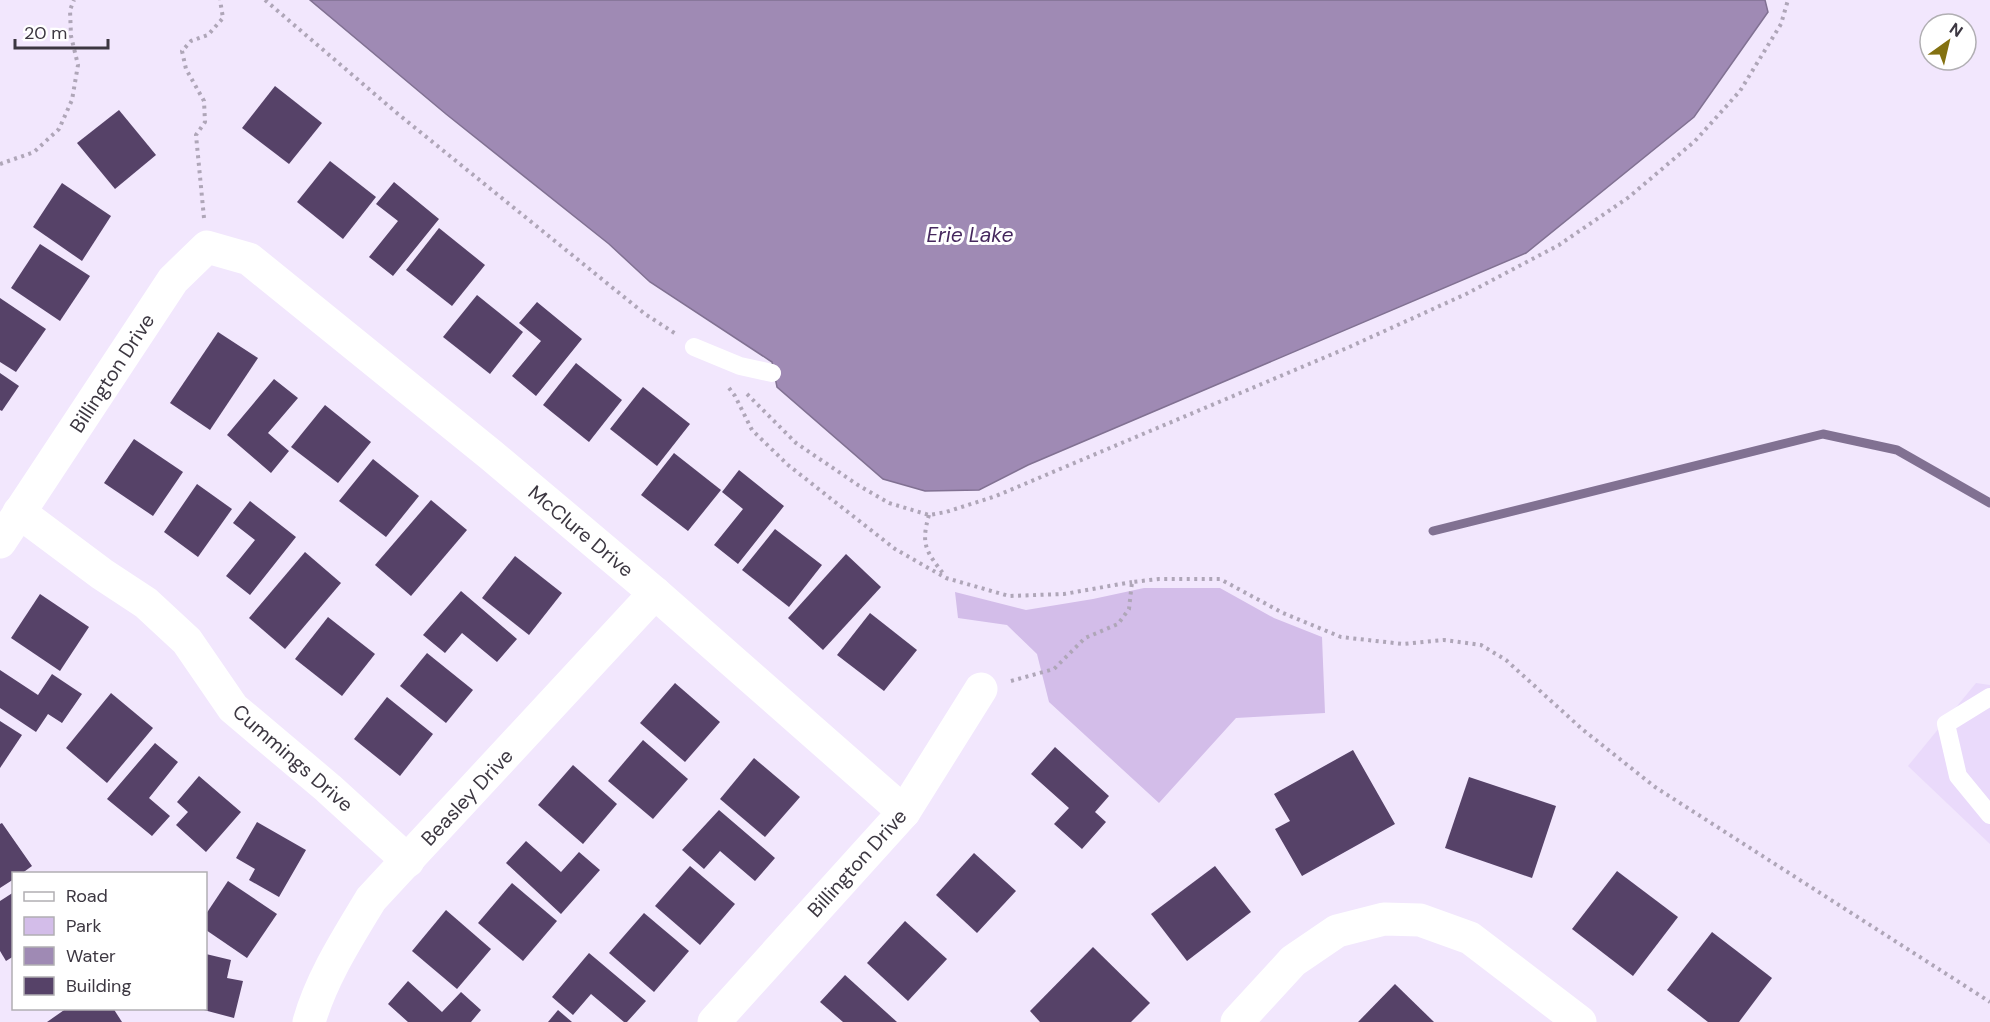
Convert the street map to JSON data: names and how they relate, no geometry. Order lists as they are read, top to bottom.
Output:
{
  "streets": {
    "street": [
      "Billington Drive",
      "McClure Drive",
      "Cummings Drive",
      "Beasley Drive"
    ]
  },
  "crossings": [
    ["Billington Drive", "McClure Drive"],
    ["Billington Drive", "Cummings Drive"],
    ["McClure Drive", "Beasley Drive"],
    ["Cummings Drive", "Beasley Drive"]
  ],
  "water": ["Erie Lake"],
  "legend": [
    "Road",
    "Park",
    "Water",
    "Building"
  ],
  "scale_bar": "20 m",
  "north": "top right"
}
